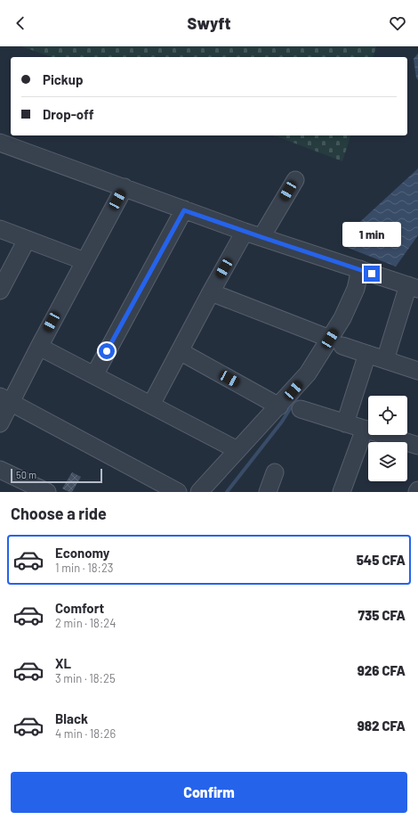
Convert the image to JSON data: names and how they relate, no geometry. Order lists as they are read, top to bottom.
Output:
{
  "scale_bar": "50 m",
  "page": {
    "header": "Swyft",
    "banner": ["Pickup", "Drop-off"],
    "bubble": "1 min",
    "scale": "50 m",
    "heading": "Choose a ride",
    "list": [
      {
        "name": "Economy",
        "note": "1 min · 18:23",
        "value": "545 CFA"
      },
      {
        "name": "Comfort",
        "note": "2 min · 18:24",
        "value": "735 CFA"
      },
      {
        "name": "XL",
        "note": "3 min · 18:25",
        "value": "926 CFA"
      },
      {
        "name": "Black",
        "note": "4 min · 18:26",
        "value": "982 CFA"
      }
    ],
    "buttons": "Confirm"
  }
}
